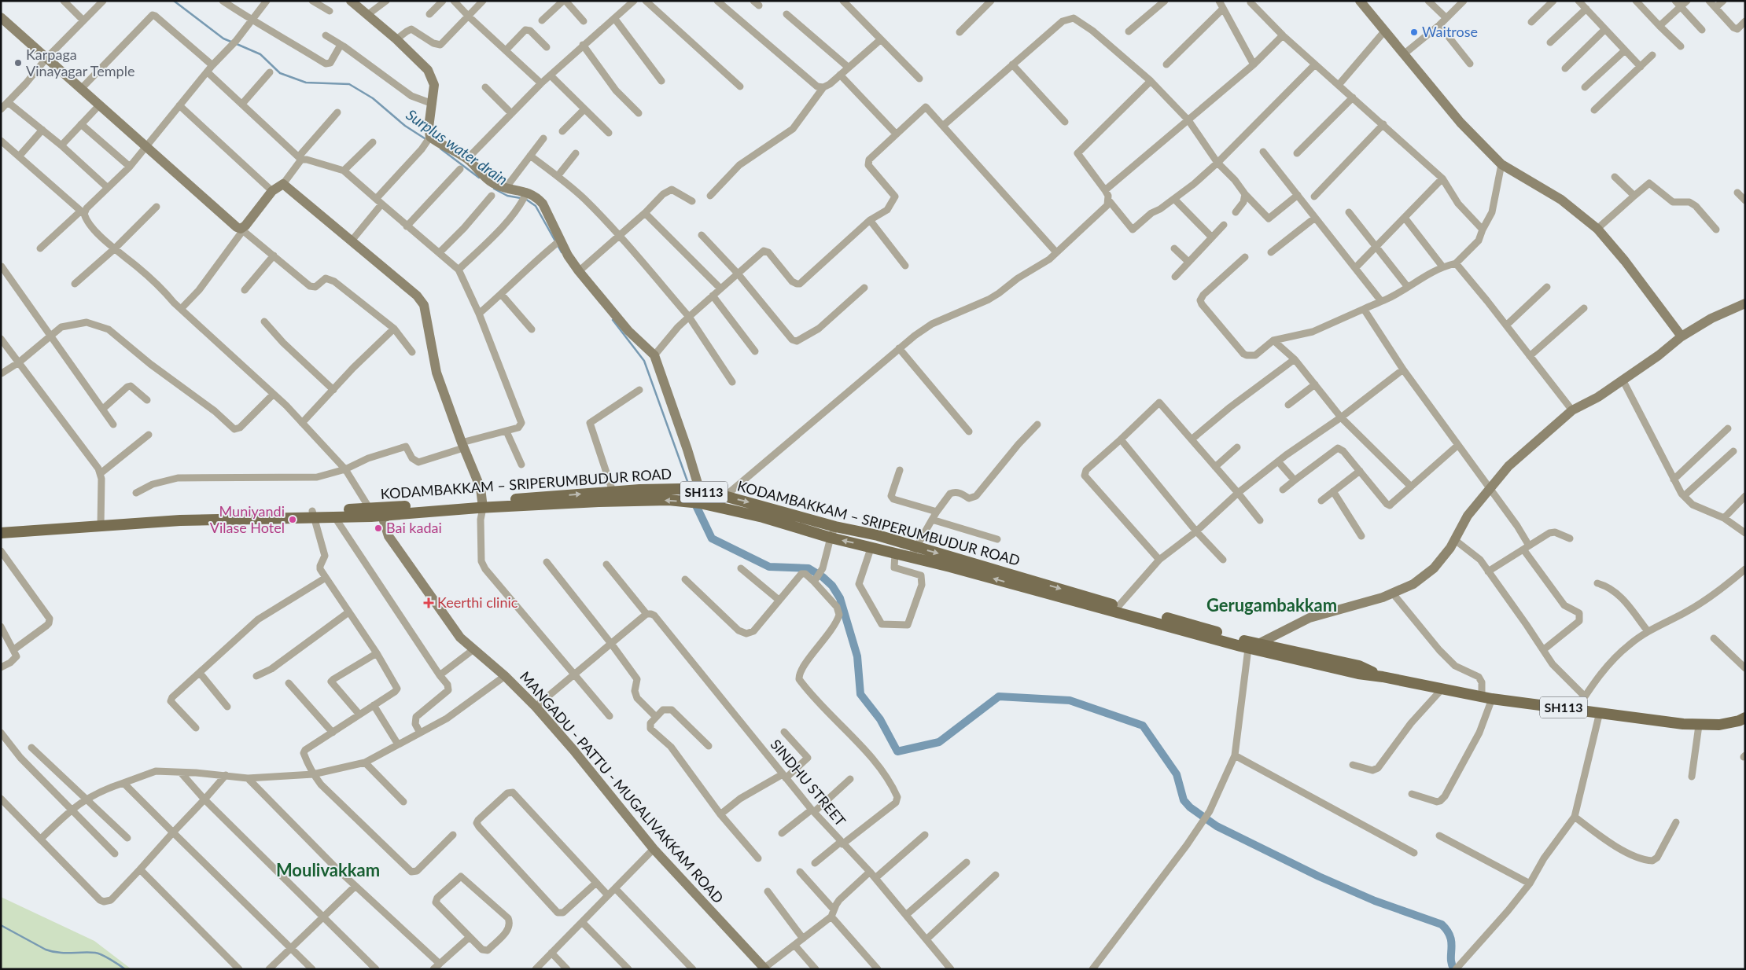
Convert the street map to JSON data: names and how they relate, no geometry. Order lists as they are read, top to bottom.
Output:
{
  "streets": {
    "main road": ["KODAMBAKKAM – SRIPERUMBUDUR ROAD", "SH113"],
    "street": ["SINDHU STREET", "MANGADU - PATTU - MUGALIVAKKAM ROAD"]
  },
  "crossings": [
    ["KODAMBAKKAM – SRIPERUMBUDUR ROAD", "MANGADU - PATTU - MUGALIVAKKAM ROAD"]
  ],
  "districts": ["Gerugambakkam", "Moulivakkam"],
  "water": ["Surplus water drain"],
  "places": {
    "other": [
      "Waitrose",
      "Karpaga Vinayagar Temple",
      "Muniyandi Vilase Hotel",
      "Bai kadai"
    ],
    "health": ["Keerthi clinic"]
  }
}
